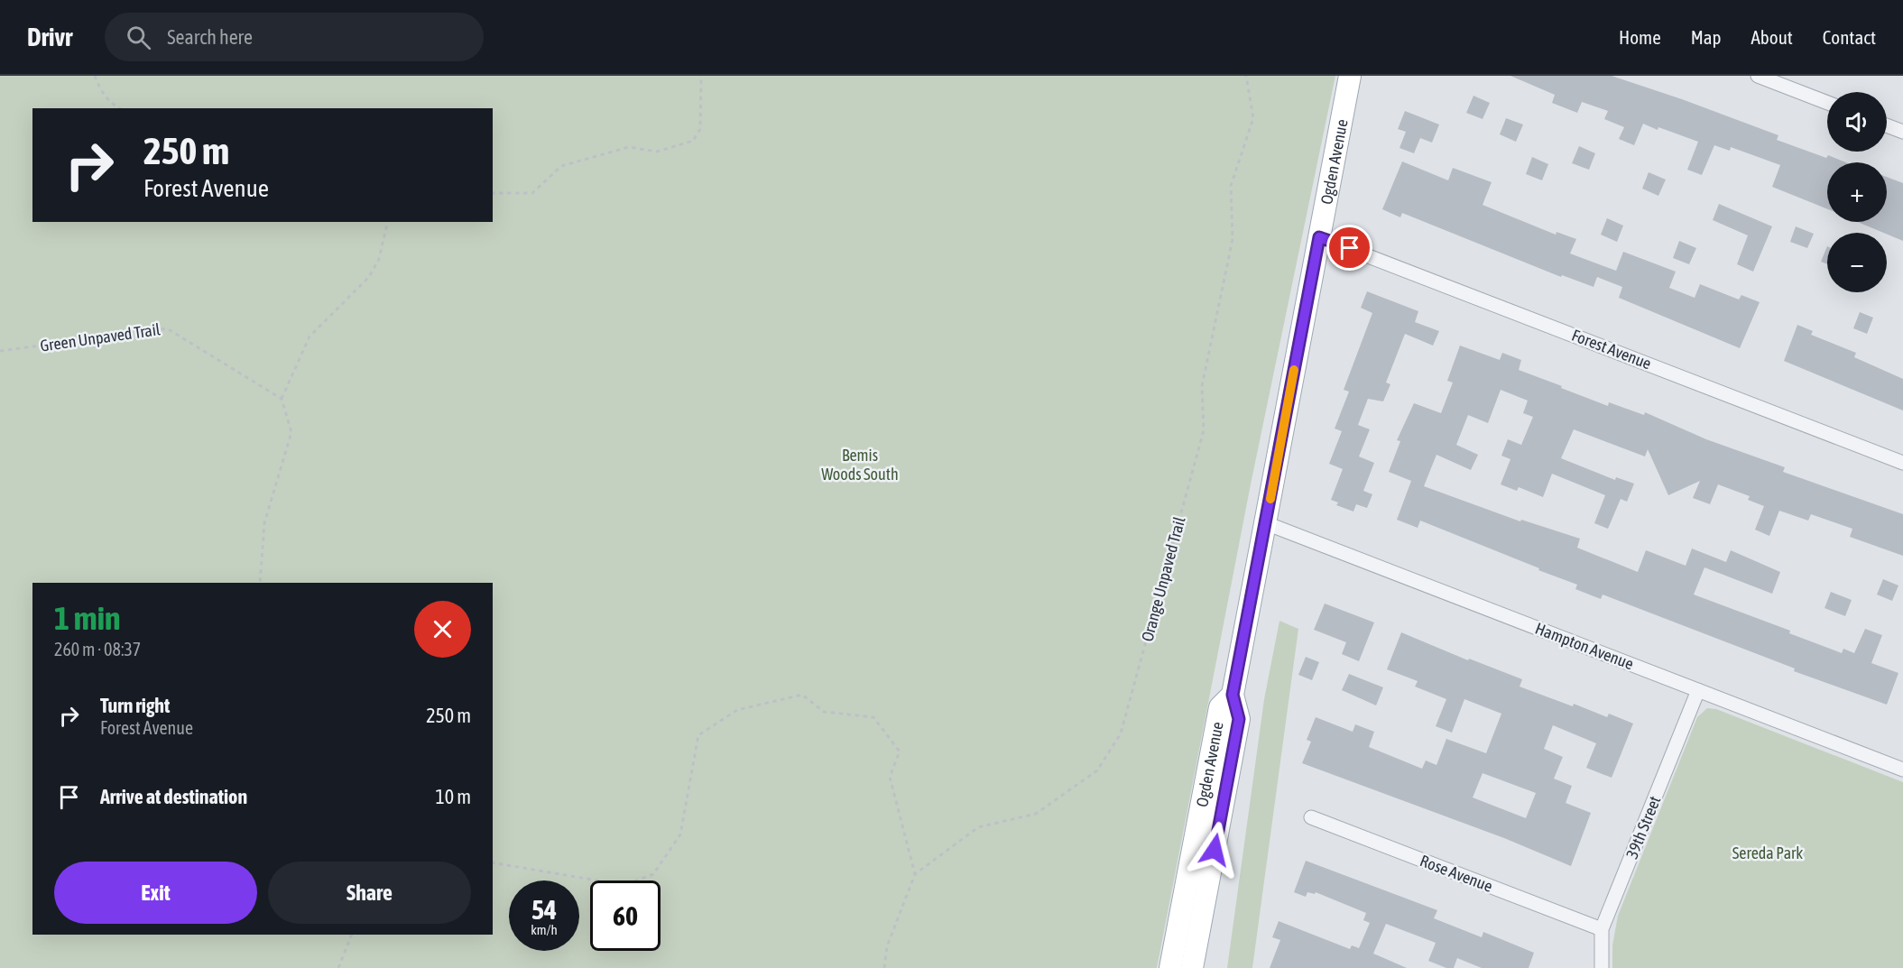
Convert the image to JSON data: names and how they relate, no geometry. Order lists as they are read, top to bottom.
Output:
{
  "streets": {
    "main road": ["Ogden Avenue"],
    "street": [
      "Forest Avenue",
      "Hampton Avenue",
      "39th Street",
      "Rose Avenue"
    ],
    "path": ["Green Unpaved Trail", "Orange Unpaved Trail"]
  },
  "crossings": [
    ["Ogden Avenue", "Forest Avenue"],
    ["Ogden Avenue", "Hampton Avenue"],
    ["Hampton Avenue", "39th Street"],
    ["39th Street", "Rose Avenue"]
  ],
  "parks": ["Bemis Woods South", "Sereda Park"],
  "page": {
    "header": "Drivr",
    "search": "Search here",
    "nav": [
      "Home",
      "Map",
      "About",
      "Contact"
    ],
    "map_buttons": ["+", "−"],
    "turn": ["250 m", "Forest Avenue"],
    "heading": ["1 min", "260 m · 08:37"],
    "list": [
      {
        "name": "Turn right",
        "note": "Forest Avenue",
        "value": "250 m"
      },
      {
        "name": "Arrive at destination",
        "value": "10 m"
      }
    ],
    "buttons": ["Exit", "Share"],
    "speed": "54 km/h",
    "limit": "60"
  }
}
